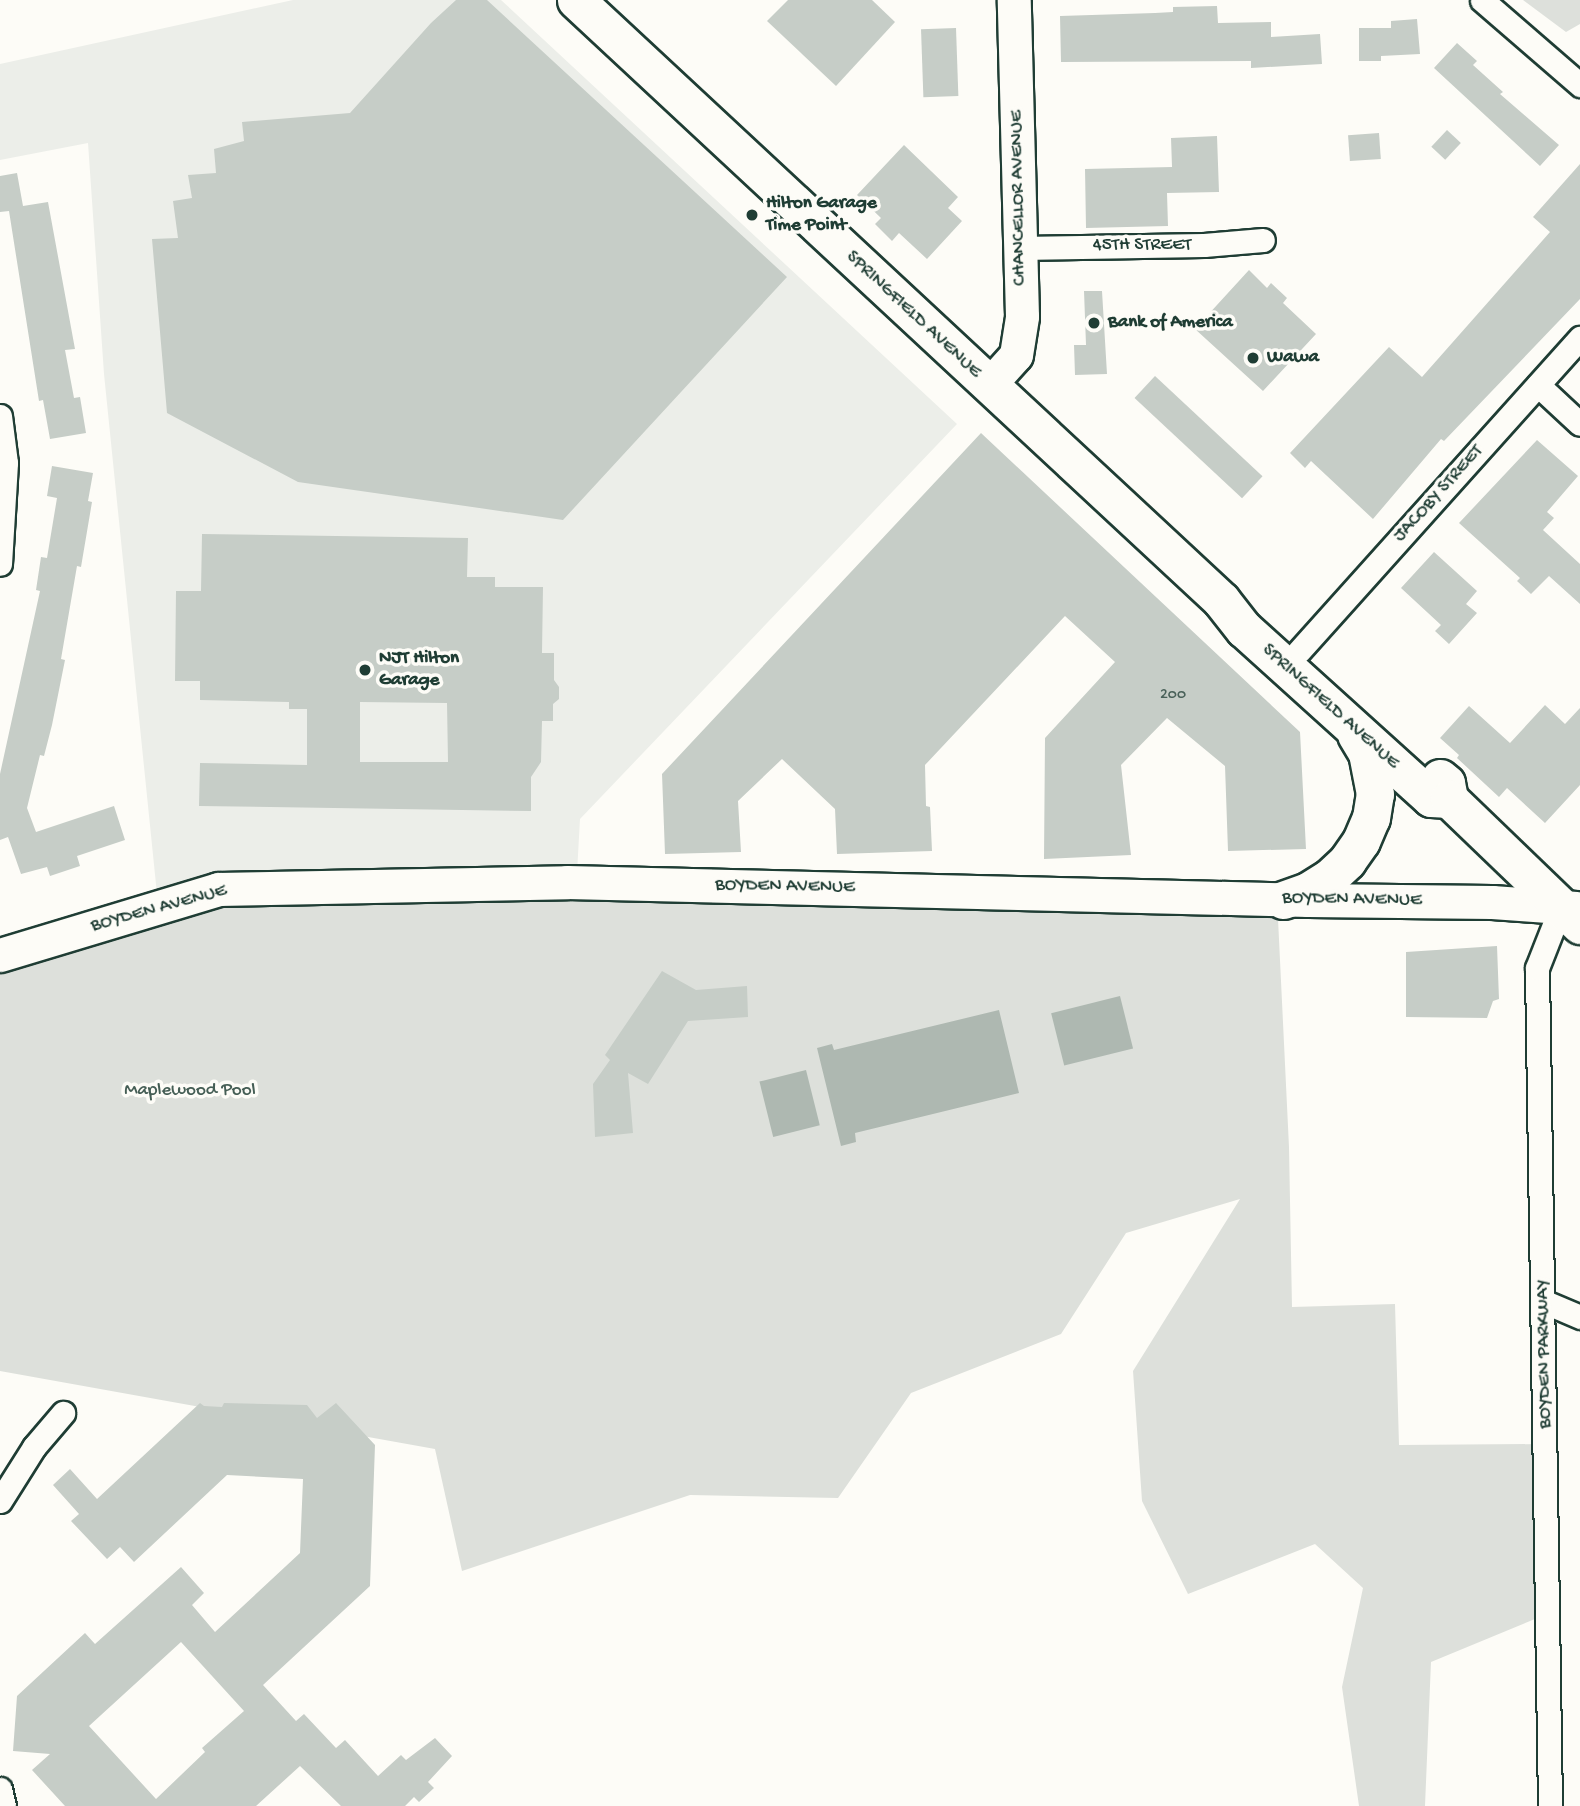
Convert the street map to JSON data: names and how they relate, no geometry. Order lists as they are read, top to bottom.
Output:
{
  "streets": {
    "main road": ["SPRINGFIELD AVENUE"],
    "street": [
      "CHANCELLOR AVENUE",
      "45TH STREET",
      "JACOBY STREET",
      "BOYDEN AVENUE",
      "BOYDEN PARKWAY"
    ]
  },
  "crossings": [
    ["CHANCELLOR AVENUE", "45TH STREET"],
    ["CHANCELLOR AVENUE", "SPRINGFIELD AVENUE"],
    ["SPRINGFIELD AVENUE", "JACOBY STREET"],
    ["SPRINGFIELD AVENUE", "BOYDEN AVENUE"],
    ["SPRINGFIELD AVENUE", "BOYDEN PARKWAY"],
    ["BOYDEN AVENUE", "BOYDEN PARKWAY"]
  ],
  "parks": ["Maplewood Pool"],
  "places": [
    "Hilton Garage Time Point",
    "Bank of America",
    "Wawa",
    "NJT Hilton Garage"
  ],
  "house_numbers": ["200"]
}
